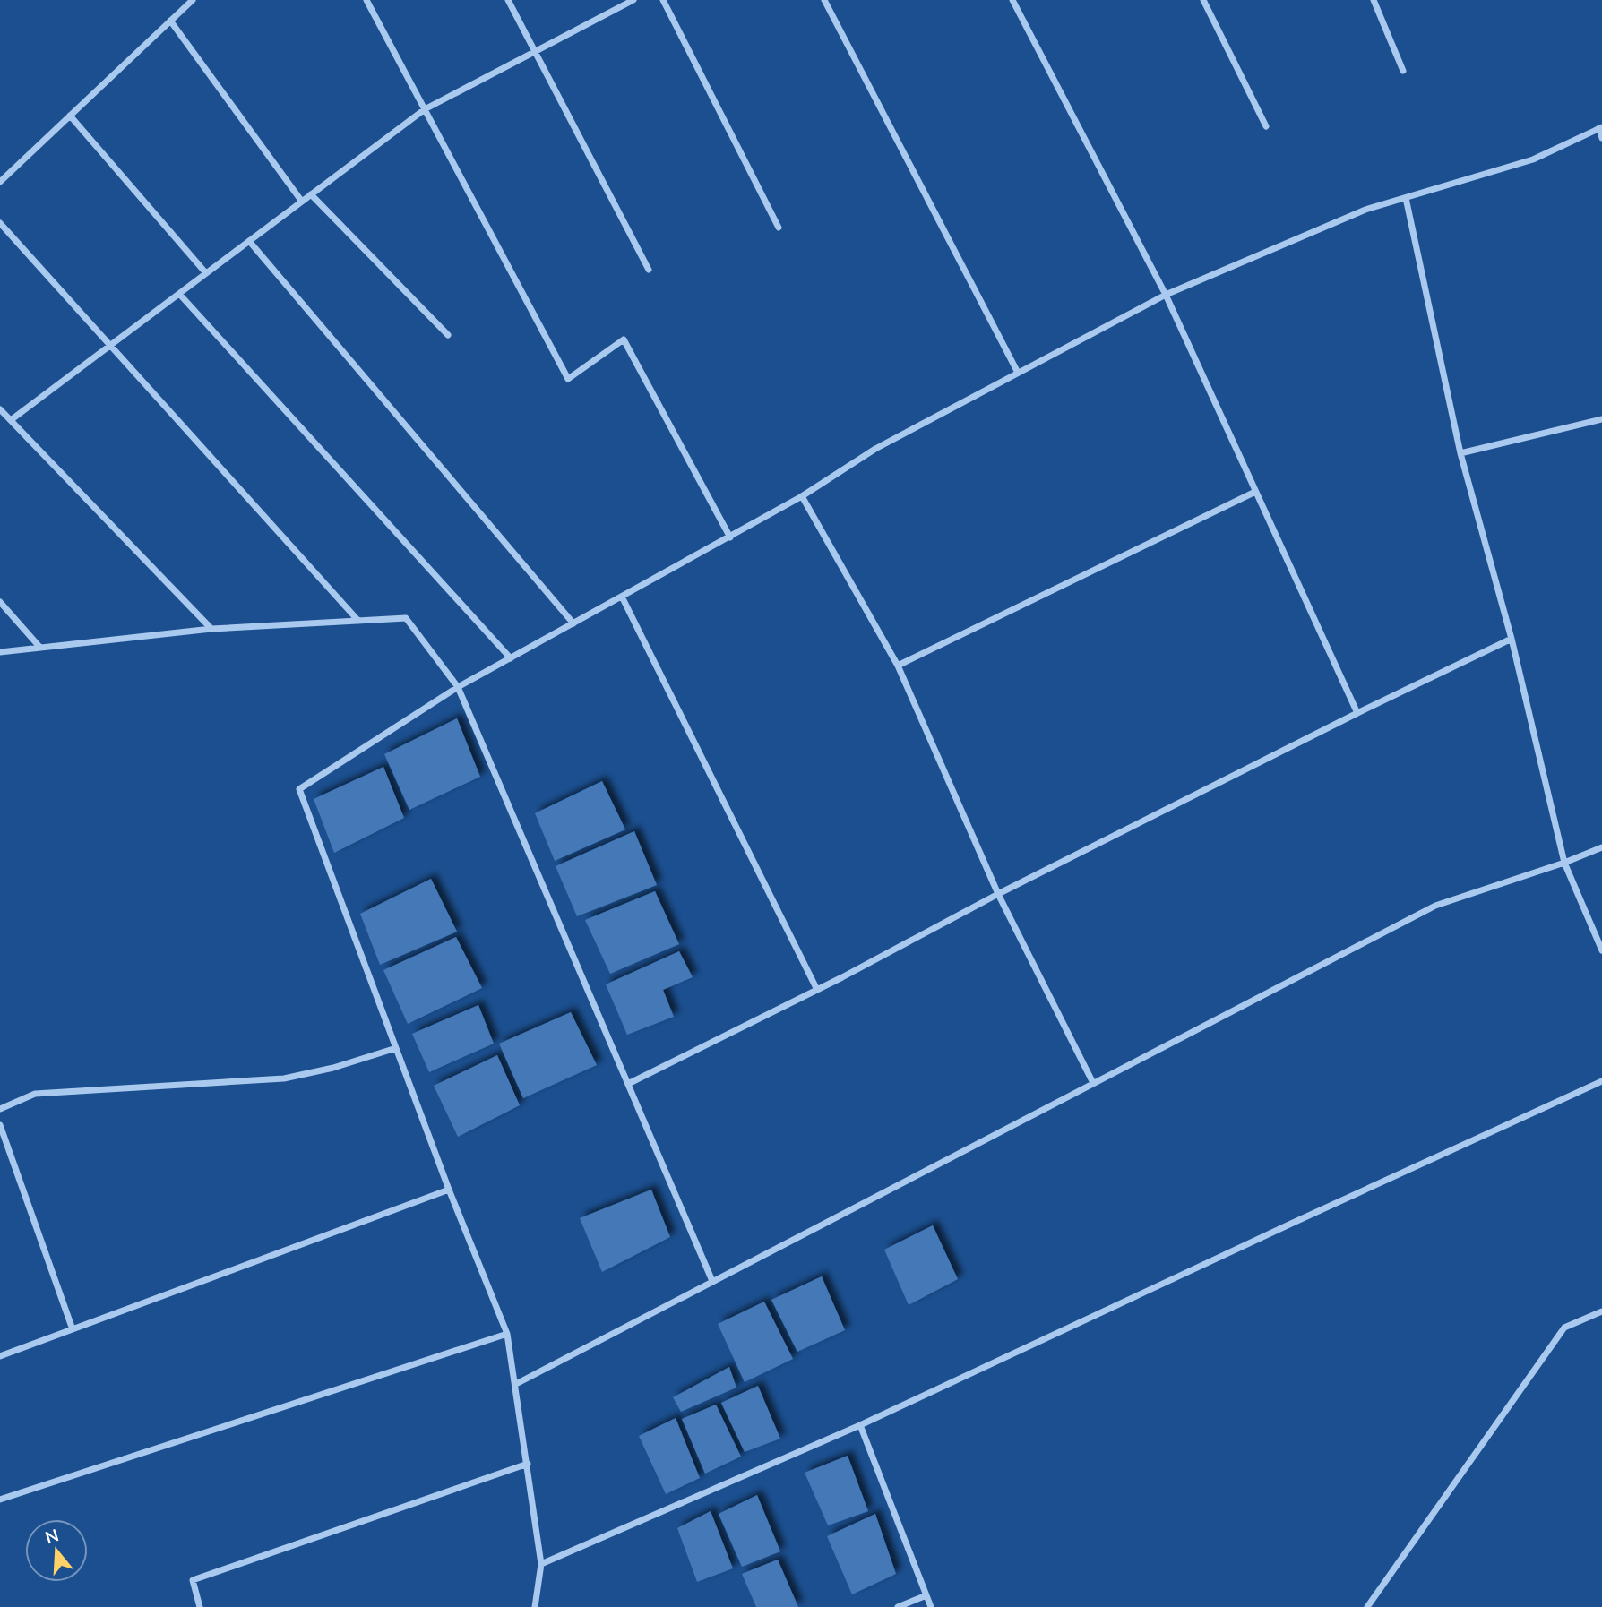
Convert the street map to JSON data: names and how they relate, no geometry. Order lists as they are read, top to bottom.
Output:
{
  "north": "top"
}
